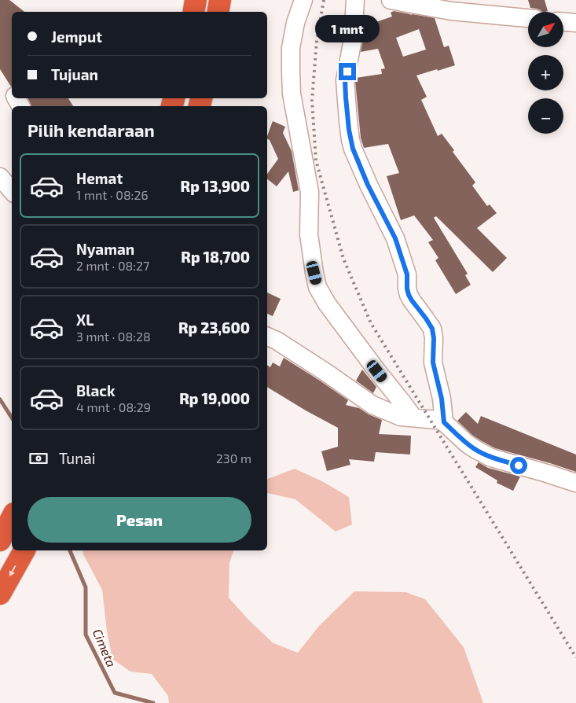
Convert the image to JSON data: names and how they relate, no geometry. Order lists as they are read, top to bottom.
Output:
{
  "water": ["Cimeta"],
  "north": "top right",
  "page": {
    "map_buttons": ["+", "−"],
    "banner": ["Jemput", "Tujuan"],
    "bubble": "1 mnt",
    "heading": "Pilih kendaraan",
    "list": [
      {
        "name": "Hemat",
        "note": "1 mnt · 08:26",
        "value": "Rp 13,900"
      },
      {
        "name": "Nyaman",
        "note": "2 mnt · 08:27",
        "value": "Rp 18,700"
      },
      {
        "name": "XL",
        "note": "3 mnt · 08:28",
        "value": "Rp 23,600"
      },
      {
        "name": "Black",
        "note": "4 mnt · 08:29",
        "value": "Rp 19,000"
      }
    ],
    "pay": ["Tunai", "230 m"],
    "buttons": "Pesan"
  }
}
